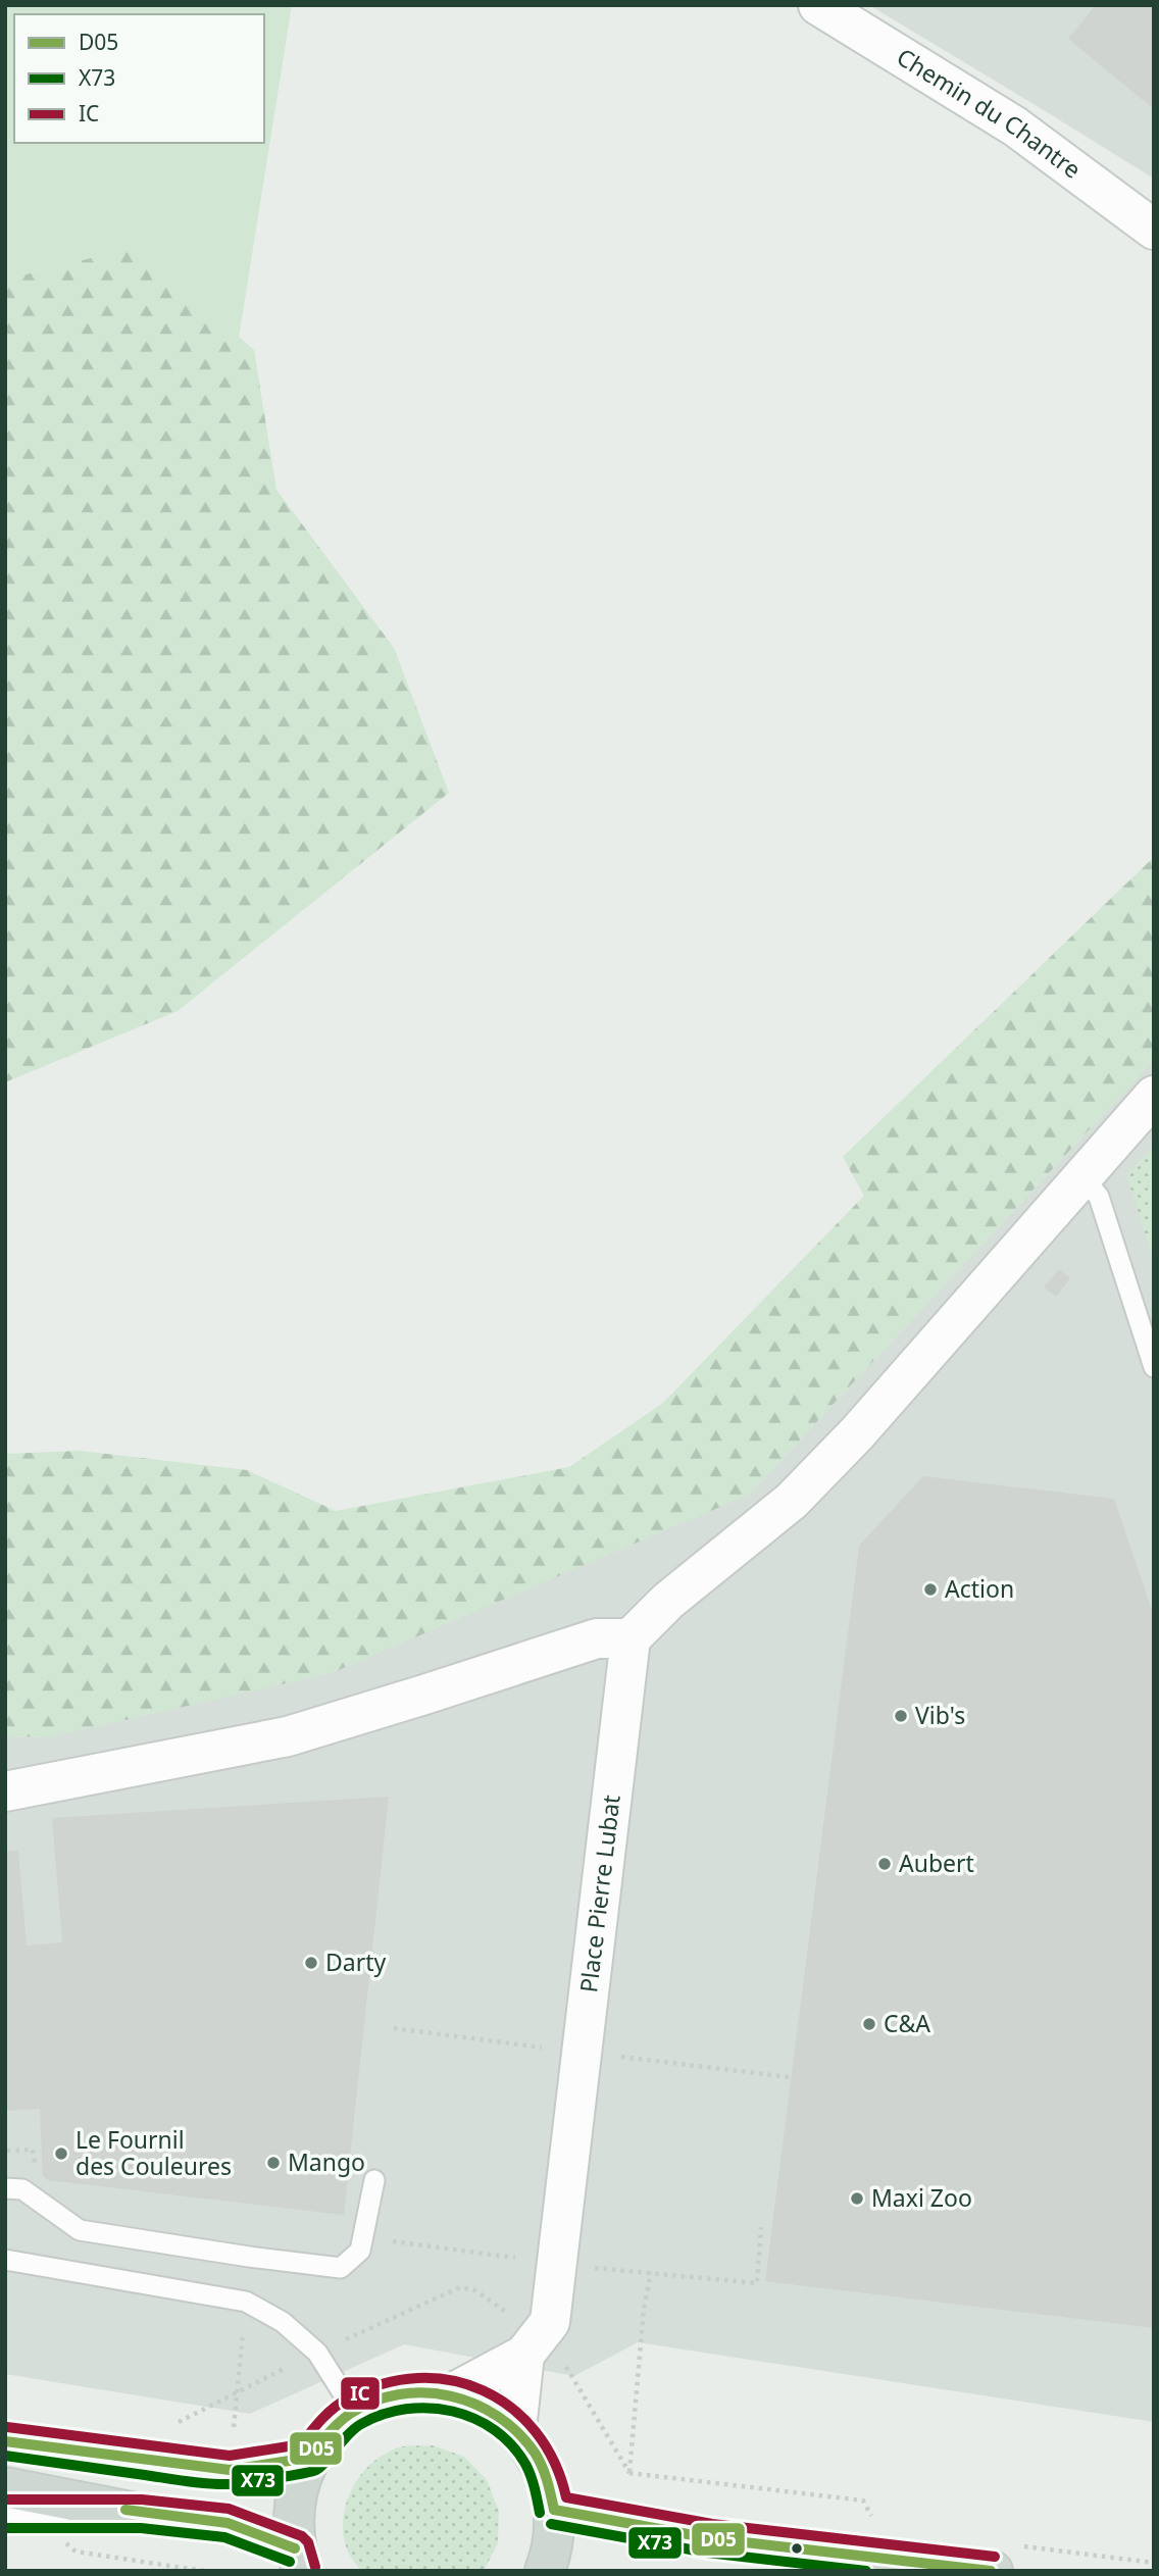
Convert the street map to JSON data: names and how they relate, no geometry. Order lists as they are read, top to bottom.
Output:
{
  "streets": {
    "street": ["Chemin du Chantre", "Place Pierre Lubat"]
  },
  "places": [
    "Action",
    "Vib's",
    "Aubert",
    "Darty",
    "C&A",
    "Le Fournil des Couleures",
    "Mango",
    "Maxi Zoo"
  ],
  "lines": ["transit line IC", "transit line D05", "transit line X73"],
  "legend": ["D05", "X73", "IC"]
}
